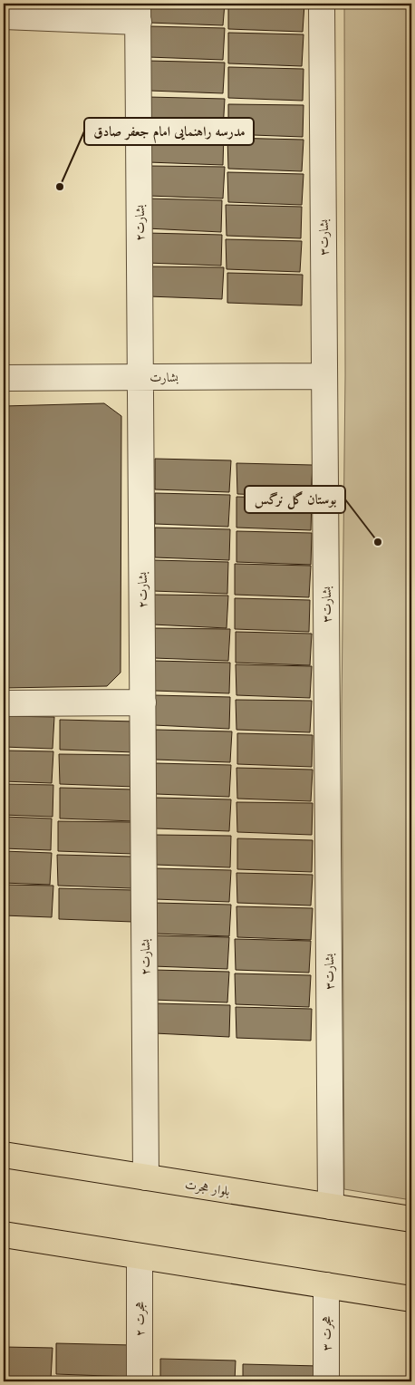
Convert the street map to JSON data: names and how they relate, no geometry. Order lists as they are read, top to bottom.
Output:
{
  "streets": {
    "main road": ["بلوار هجرت"],
    "street": [
      "بشارت۲",
      "بشارت۳",
      "بشارت",
      "هجرت ۲",
      "هجرت ۳"
    ]
  },
  "crossings": [
    ["بشارت۲", "بشارت"],
    ["بشارت۲", "بلوار هجرت"],
    ["بشارت۳", "بشارت"],
    ["بشارت۳", "بلوار هجرت"]
  ],
  "places": ["مدرسه راهنمایی امام جعفر صادق", "بوستان گل نرگس"]
}
